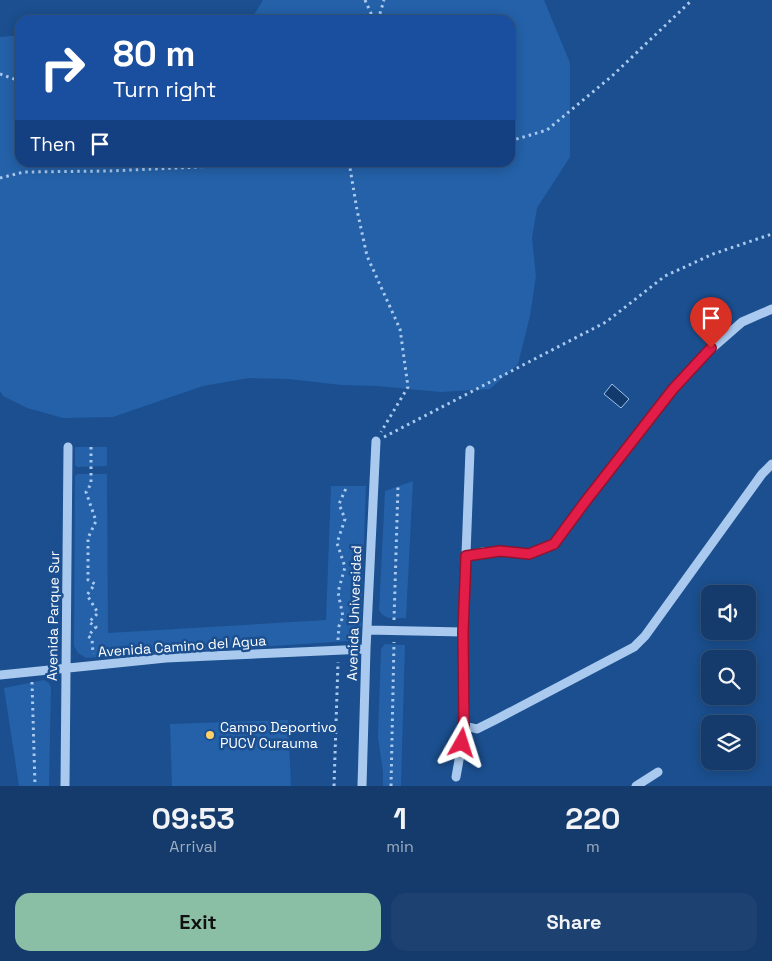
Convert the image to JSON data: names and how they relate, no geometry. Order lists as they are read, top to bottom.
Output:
{
  "streets": {
    "street": ["Avenida Universidad", "Avenida Parque Sur", "Avenida Camino del Agua"]
  },
  "crossings": [
    ["Avenida Universidad", "Avenida Camino del Agua"],
    ["Avenida Parque Sur", "Avenida Camino del Agua"]
  ],
  "places": ["Campo Deportivo PUCV Curauma"],
  "page": {
    "turn": ["80 m", "Turn right"],
    "then": "Then",
    "eta": [
      "09:53",
      "Arrival",
      "1",
      "min",
      "220",
      "m"
    ],
    "buttons": ["Exit", "Share"]
  }
}
